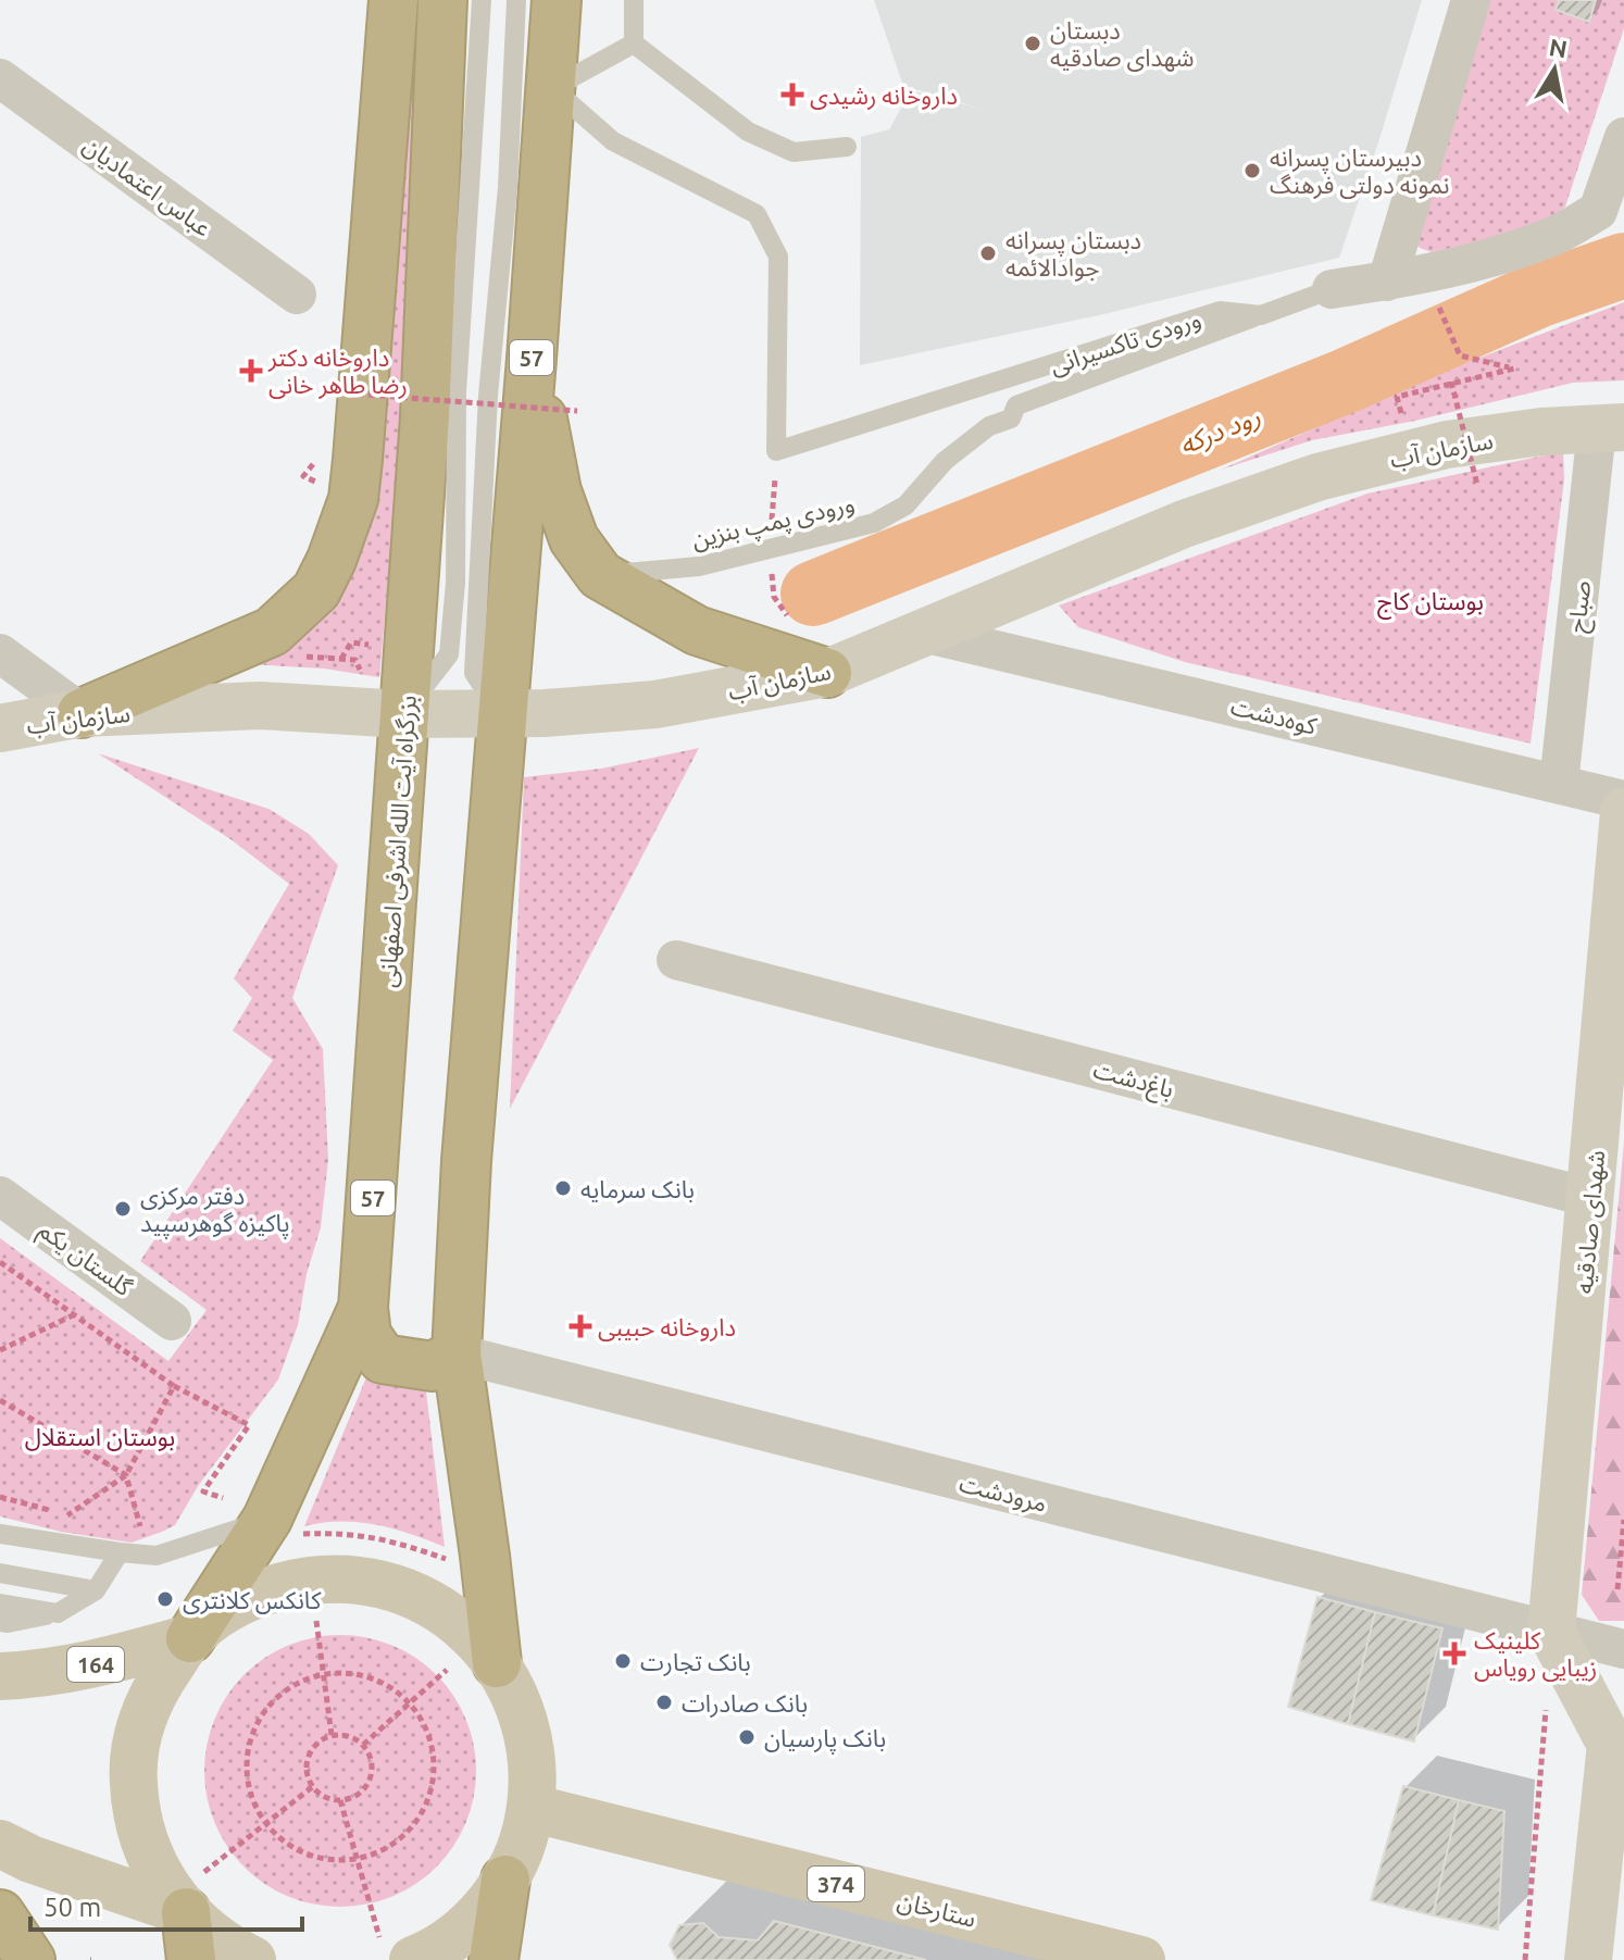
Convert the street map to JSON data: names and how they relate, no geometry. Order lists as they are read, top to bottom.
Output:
{
  "streets": {
    "highway": ["57", "بزرگراه آیت الله اشرفی اصفهانی"],
    "main road": [
      "سازمان آب",
      "شهدای صادقیه",
      "164",
      "374",
      "ستارخان"
    ],
    "street": [
      "عباس اعتمادیان",
      "ورودی تاکسیرانی",
      "صباح",
      "کوه‌دشت",
      "باغ‌دشت",
      "گلستان یکم",
      "مرودشت"
    ],
    "lane": ["ورودی پمپ بنزین"]
  },
  "crossings": [
    ["ورودی تاکسیرانی", "57"],
    ["ورودی تاکسیرانی", "ورودی پمپ بنزین"],
    ["57", "سازمان آب"],
    ["57", "مرودشت"],
    ["سازمان آب", "صباح"],
    ["سازمان آب", "کوه‌دشت"],
    ["سازمان آب", "بزرگراه آیت الله اشرفی اصفهانی"],
    ["صباح", "کوه‌دشت"],
    ["بزرگراه آیت الله اشرفی اصفهانی", "164"],
    ["باغ‌دشت", "شهدای صادقیه"],
    ["شهدای صادقیه", "مرودشت"]
  ],
  "water": ["رود درکه"],
  "parks": ["بوستان کاج", "بوستان استقلال"],
  "places": {
    "other": [
      "دبستان شهدای صادقیه",
      "دبيرستان پسرانه نمونه دولتی فرهنگ",
      "دبستان پسرانه جوادالائمه",
      "بانک سرمایه",
      "دفتر مرکزی پاکیزه گوهرسپید",
      "کانکس کلانتری",
      "بانک تجارت",
      "بانک صادرات",
      "بانک پارسیان"
    ],
    "health": [
      "داروخانه رشیدی",
      "داروخانه دکتر رضا طاهر خانی",
      "داروخانه حبیبی",
      "کلینیک زیبایی رویاس"
    ]
  },
  "scale_bar": "50 m",
  "north": "top"
}
